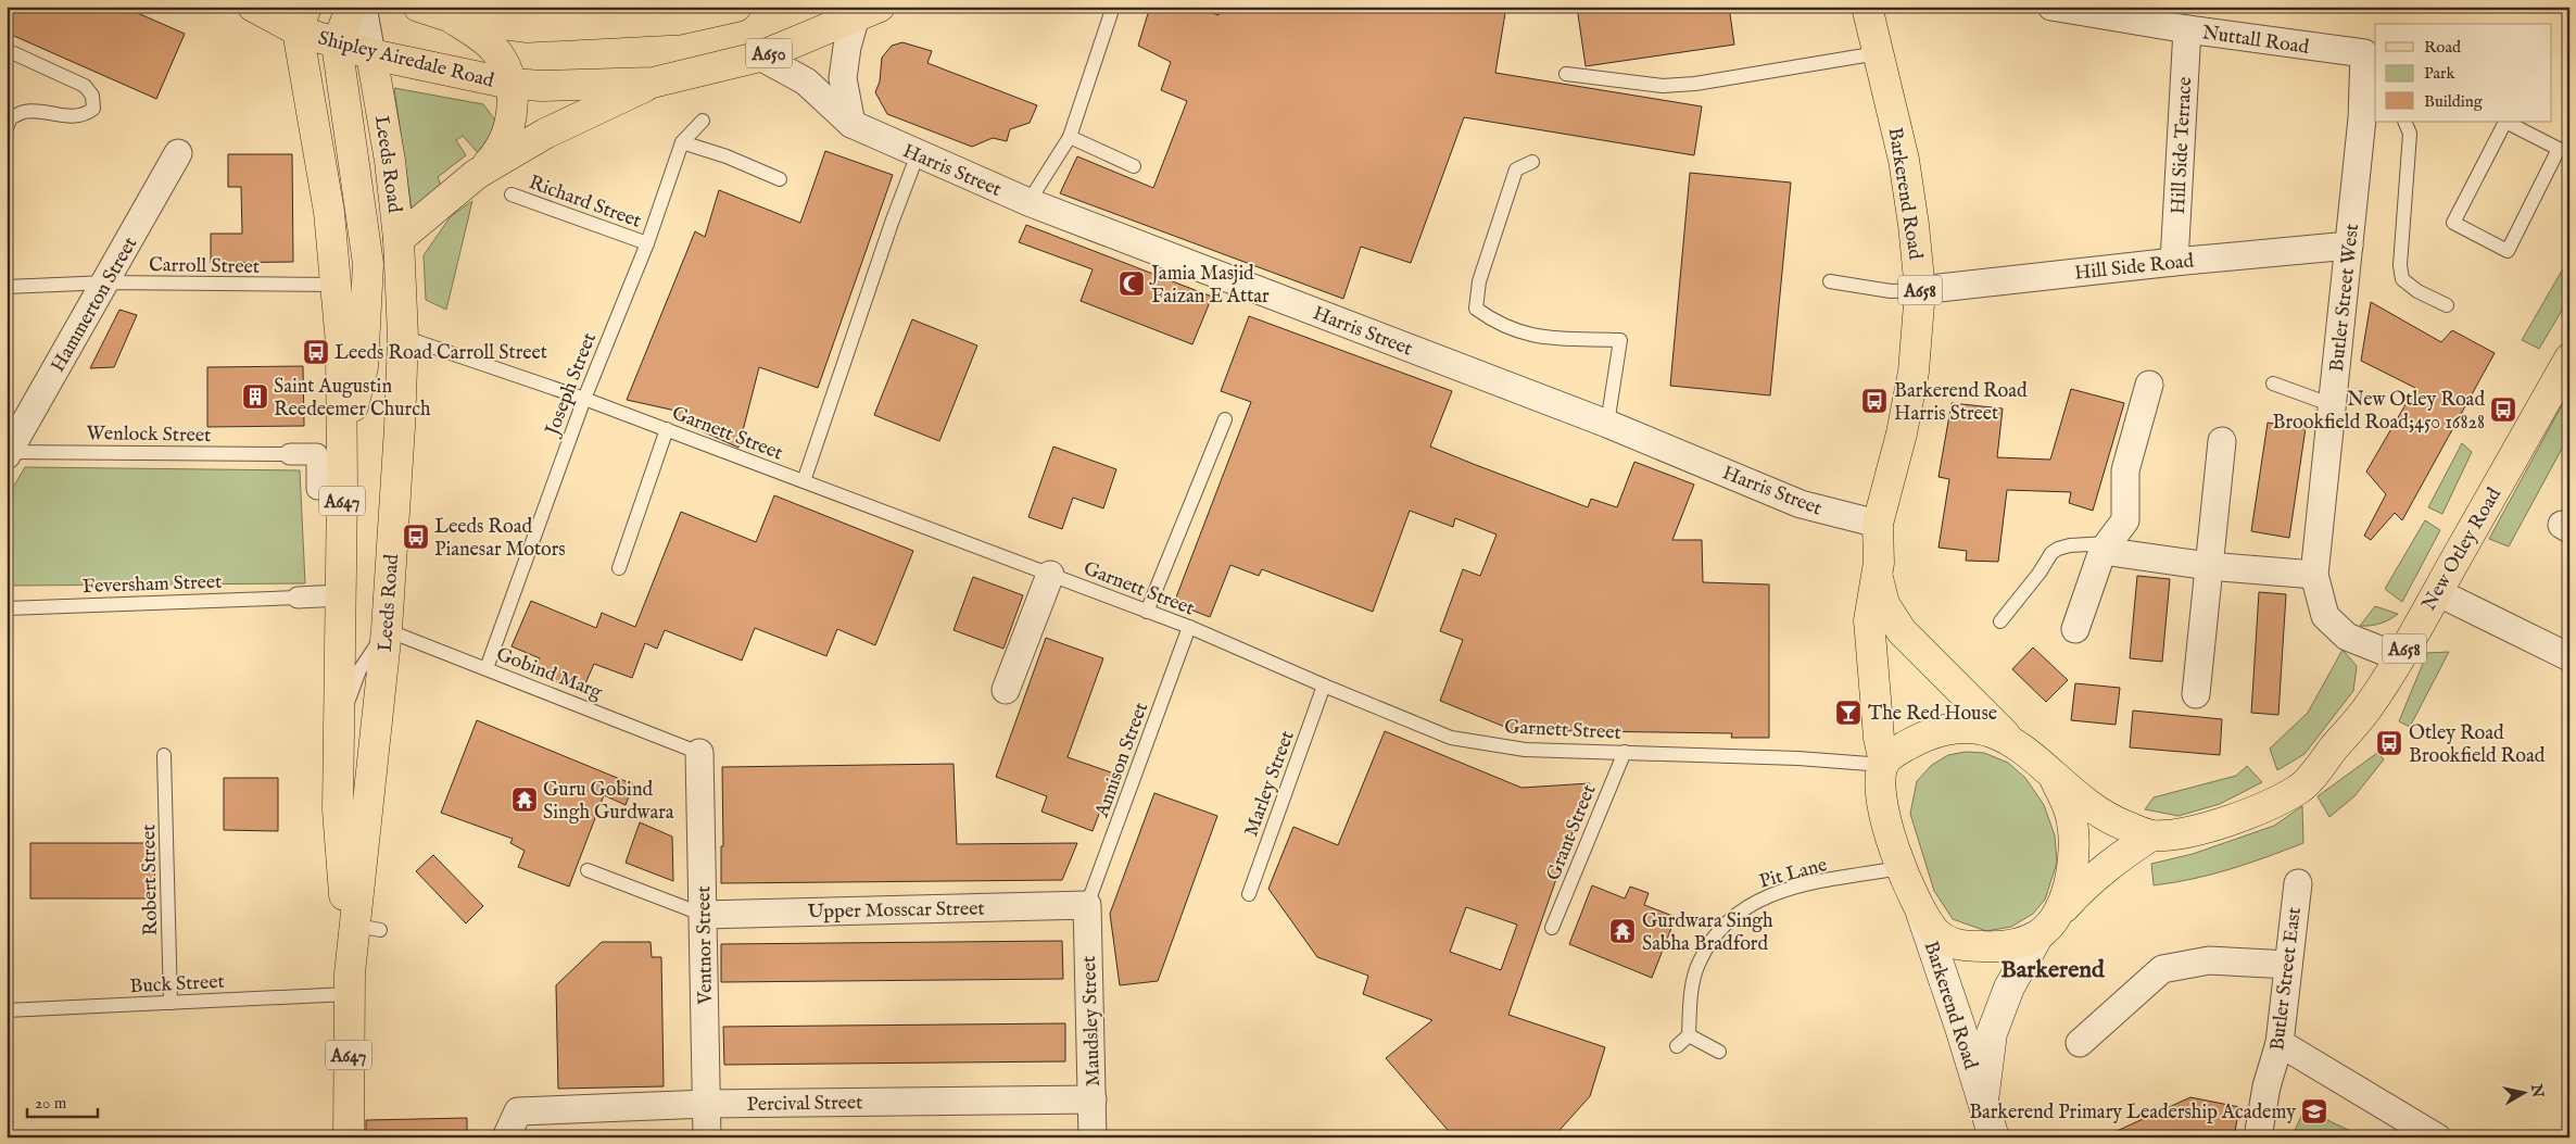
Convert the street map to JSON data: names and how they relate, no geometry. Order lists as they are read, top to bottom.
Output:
{
  "streets": {
    "main road": [
      "A650",
      "Shipley Airedale Road",
      "Leeds Road",
      "Barkerend Road",
      "A658",
      "A647",
      "New Otley Road"
    ],
    "street": [
      "Nuttall Road",
      "Hill Side Terrace",
      "Harris Street",
      "Hill Side Road",
      "Butler Street West",
      "Hammerton Street",
      "Upper Mosscar Street",
      "Ventnor Street",
      "Butler Street East",
      "Maudsley Street",
      "Percival Street"
    ],
    "lane": [
      "Richard Street",
      "Carroll Street",
      "Joseph Street",
      "Garnett Street",
      "Wenlock Street",
      "Feversham Street",
      "Gobind Marg",
      "Annison Street",
      "Marley Street",
      "Grant Street",
      "Pit Lane",
      "Robert Street",
      "Buck Street"
    ]
  },
  "crossings": [
    ["Nuttall Road", "Hill Side Terrace"],
    ["Nuttall Road", "Butler Street West"],
    ["Shipley Airedale Road", "Leeds Road"],
    ["Shipley Airedale Road", "Harris Street"],
    ["Hill Side Terrace", "Hill Side Road"],
    ["Leeds Road", "Carroll Street"],
    ["Leeds Road", "Garnett Street"],
    ["Leeds Road", "Gobind Marg"],
    ["Leeds Road", "Buck Street"],
    ["Harris Street", "Barkerend Road"],
    ["Barkerend Road", "Hill Side Road"],
    ["Barkerend Road", "Garnett Street"],
    ["Barkerend Road", "Pit Lane"],
    ["Richard Street", "Joseph Street"],
    ["Carroll Street", "Hammerton Street"],
    ["Hill Side Road", "Butler Street West"],
    ["Butler Street West", "New Otley Road"],
    ["Hammerton Street", "Wenlock Street"],
    ["Joseph Street", "Garnett Street"],
    ["Joseph Street", "Gobind Marg"],
    ["Garnett Street", "Annison Street"],
    ["Garnett Street", "Marley Street"],
    ["Garnett Street", "Grant Street"],
    ["Gobind Marg", "Ventnor Street"],
    ["Annison Street", "Upper Mosscar Street"],
    ["Annison Street", "Maudsley Street"],
    ["Robert Street", "Buck Street"],
    ["Upper Mosscar Street", "Ventnor Street"],
    ["Upper Mosscar Street", "Maudsley Street"],
    ["Ventnor Street", "Percival Street"],
    ["Maudsley Street", "Percival Street"]
  ],
  "districts": ["Barkerend"],
  "places": {
    "mosque": ["Jamia Masjid Faizan E Attar"],
    "bus stop": [
      "Leeds Road Carroll Street",
      "Barkerend Road Harris Street",
      "New Otley Road Brookfield Road;450 16828",
      "Leeds Road Pianesar Motors",
      "Otley Road Brookfield Road"
    ],
    "building": ["Saint Augustin Reedeemer Church"],
    "bar": ["The Red House"],
    "temple": ["Guru Gobind Singh Gurdwara", "Gurdwara Singh Sabha Bradford"],
    "school or university": ["Barkerend Primary Leadership Academy"]
  },
  "legend": ["Road", "Park", "Building"],
  "scale_bar": "20 m",
  "north": "right"
}
